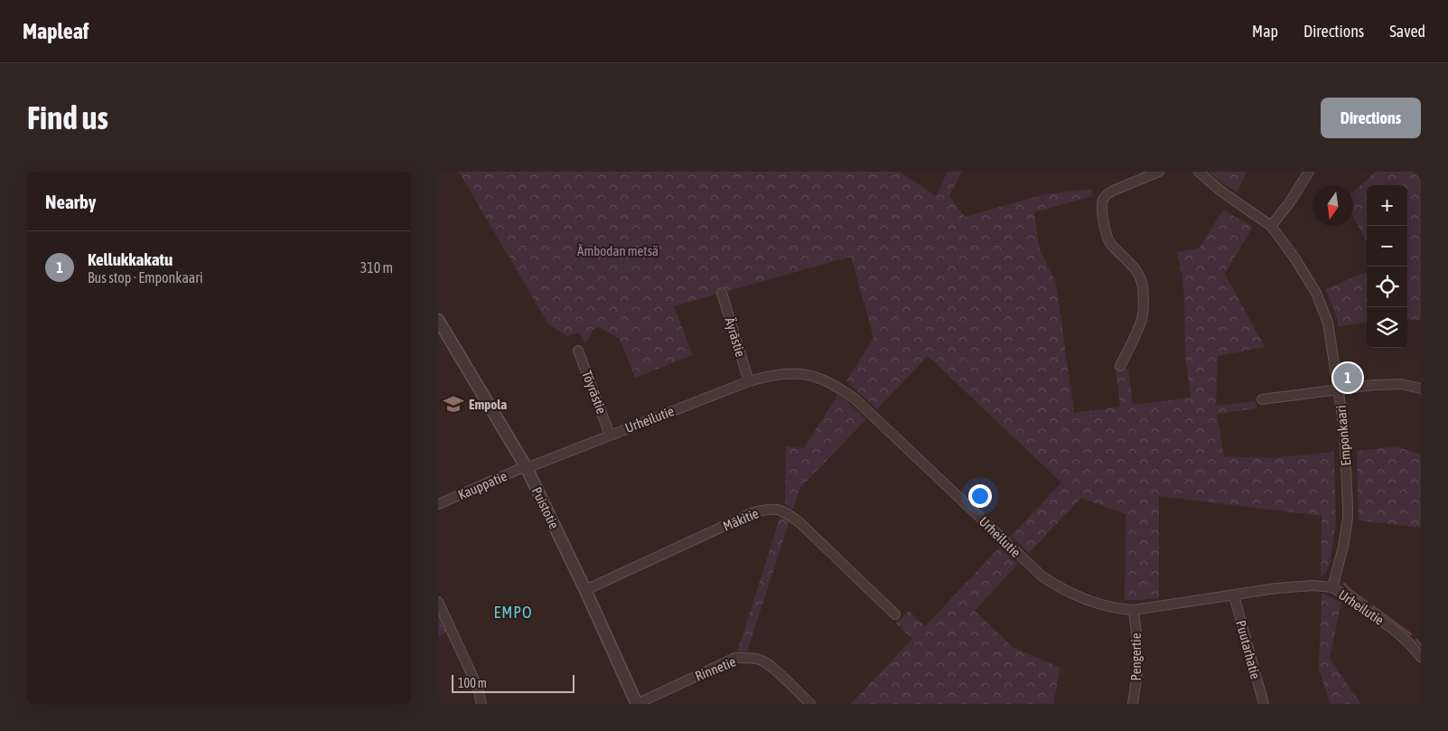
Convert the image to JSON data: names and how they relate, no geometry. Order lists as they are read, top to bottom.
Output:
{
  "streets": {
    "street": [
      "Äyrästie",
      "Töyrästie",
      "Urheilutie",
      "Emponkaari",
      "Kauppatie",
      "Puistotie",
      "Mäkitie",
      "Puutarhatie",
      "Pengertie",
      "Rinnetie"
    ]
  },
  "crossings": [
    ["Äyrästie", "Urheilutie"],
    ["Töyrästie", "Urheilutie"],
    ["Urheilutie", "Emponkaari"],
    ["Urheilutie", "Kauppatie"],
    ["Urheilutie", "Puistotie"],
    ["Urheilutie", "Puutarhatie"],
    ["Urheilutie", "Pengertie"],
    ["Kauppatie", "Puistotie"],
    ["Puistotie", "Mäkitie"],
    ["Puistotie", "Rinnetie"]
  ],
  "districts": ["EMPO"],
  "parks": ["Ämbodan metsä"],
  "places": {
    "school or university": ["Empola"]
  },
  "scale_bar": "100 m",
  "north": "bottom",
  "page": {
    "header": "Mapleaf",
    "nav": ["Map", "Directions", "Saved"],
    "buttons": "Directions",
    "title": "Find us",
    "heading": "Nearby",
    "map_buttons": ["+", "−"],
    "list": [
      {
        "mark": "1",
        "name": "Kellukkakatu",
        "note": "Bus stop · Emponkaari",
        "value": "310 m"
      }
    ],
    "pins": "1",
    "scale": "100 m"
  }
}
